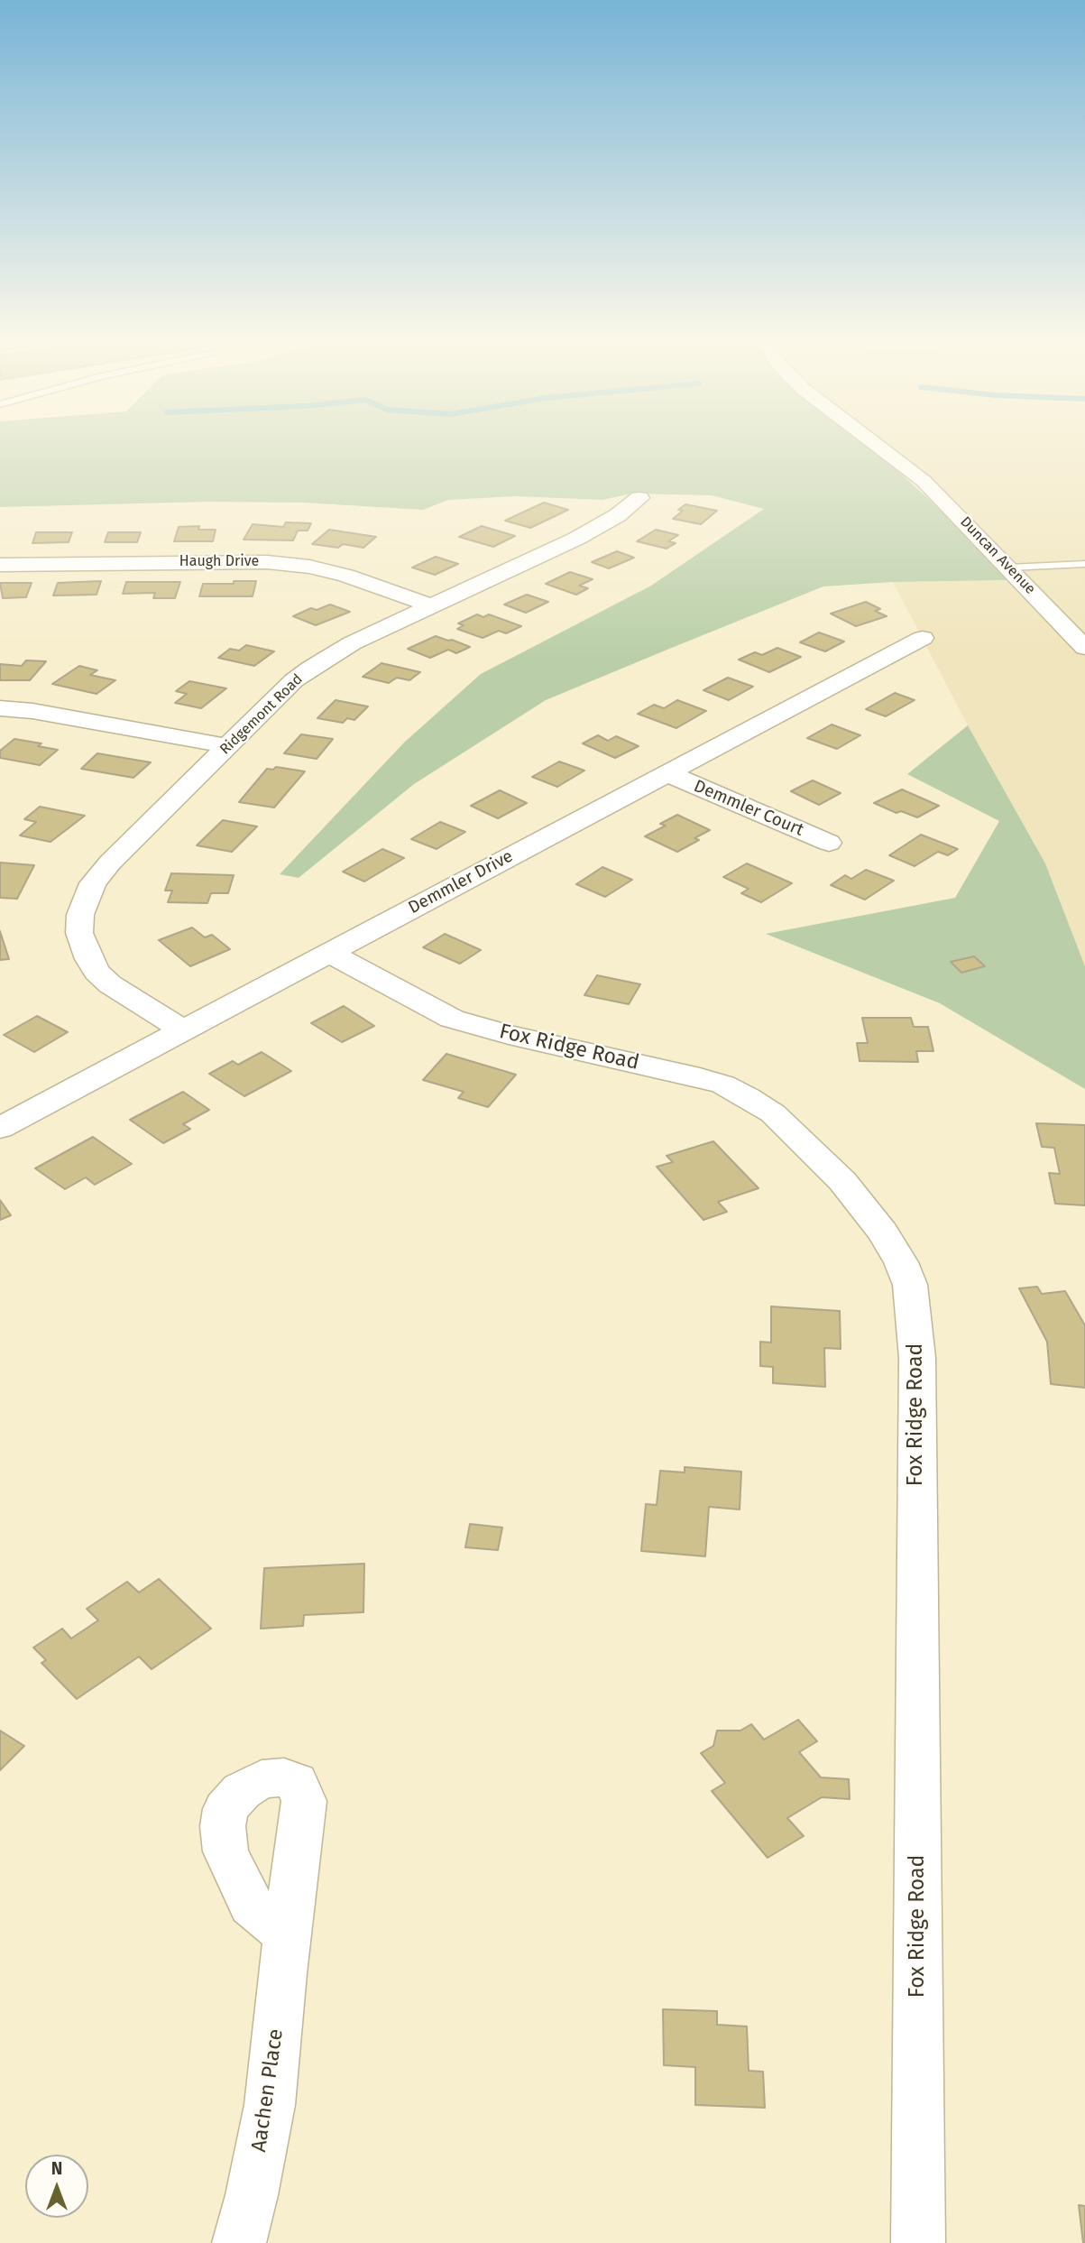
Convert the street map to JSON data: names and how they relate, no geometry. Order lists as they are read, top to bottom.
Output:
{
  "streets": {
    "street": [
      "Duncan Avenue",
      "Haugh Drive",
      "Ridgemont Road",
      "Demmler Court",
      "Demmler Drive",
      "Fox Ridge Road",
      "Aachen Place"
    ]
  },
  "crossings": [
    ["Haugh Drive", "Ridgemont Road"],
    ["Ridgemont Road", "Demmler Drive"],
    ["Demmler Court", "Demmler Drive"],
    ["Demmler Drive", "Fox Ridge Road"]
  ],
  "north": "top"
}
